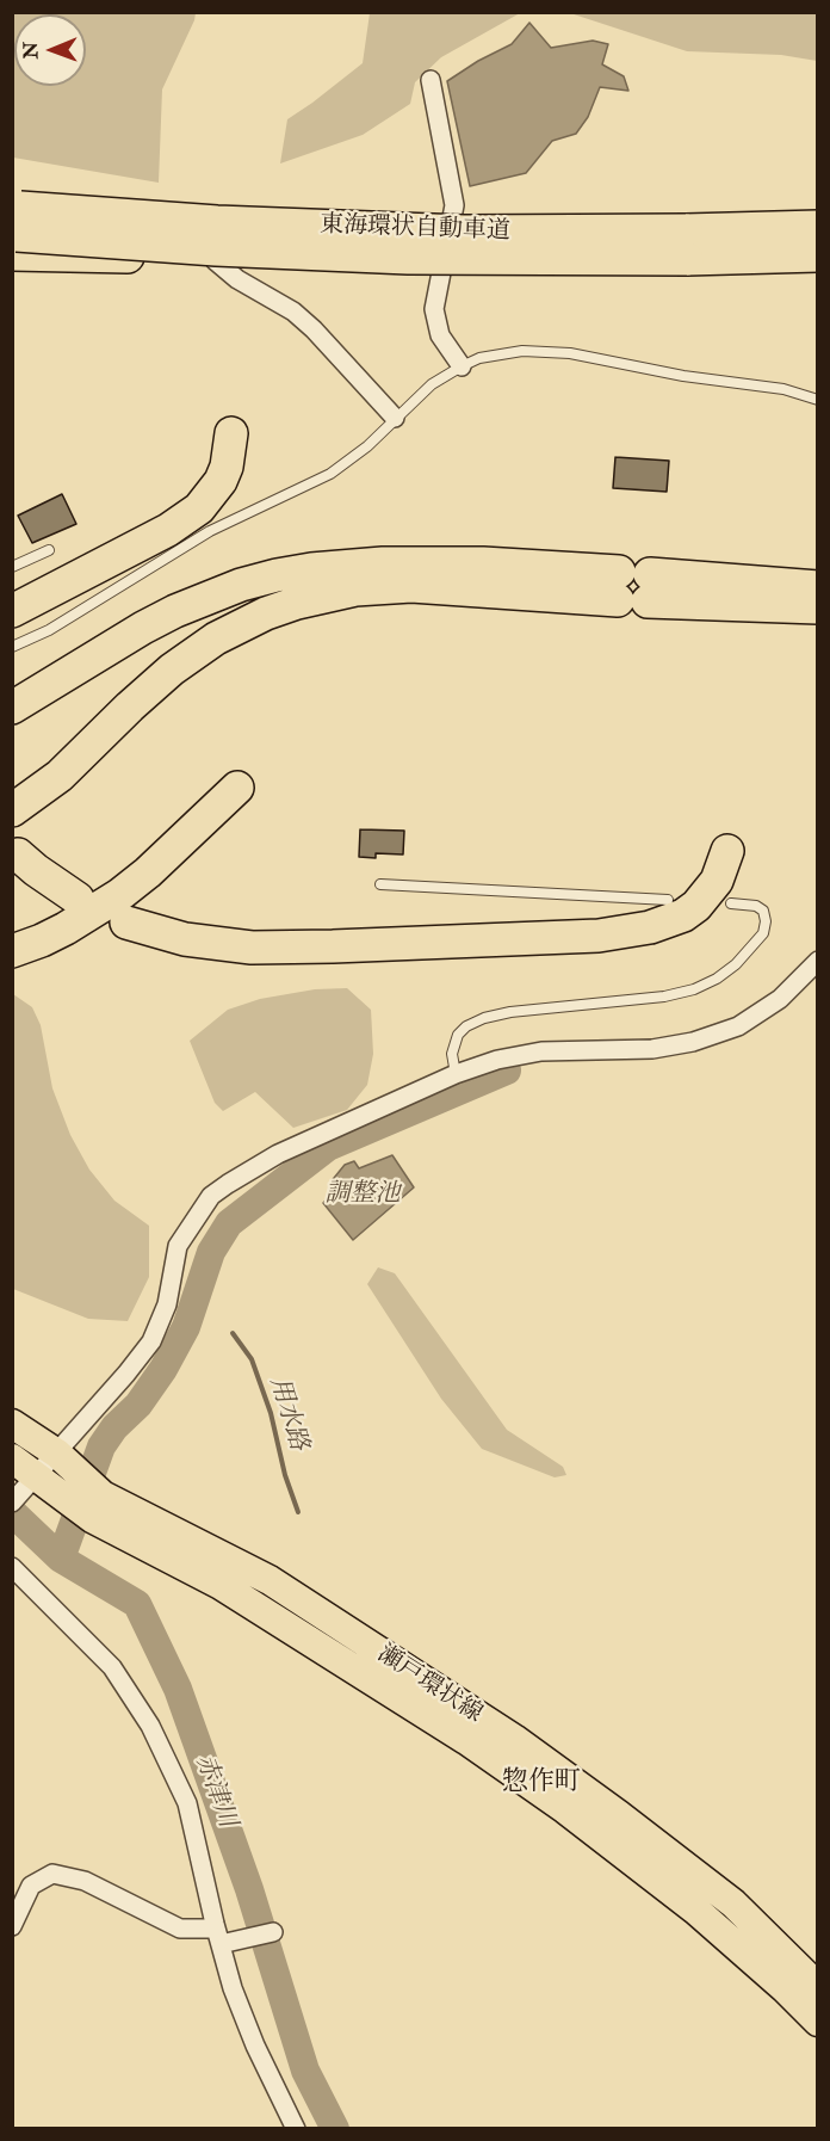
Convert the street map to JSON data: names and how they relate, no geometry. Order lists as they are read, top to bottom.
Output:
{
  "streets": {
    "highway": ["東海環状自動車道"],
    "main road": ["瀬戸環状線"]
  },
  "districts": ["惣作町"],
  "water": ["調整池", "用水路", "赤津川"],
  "north": "left"
}
